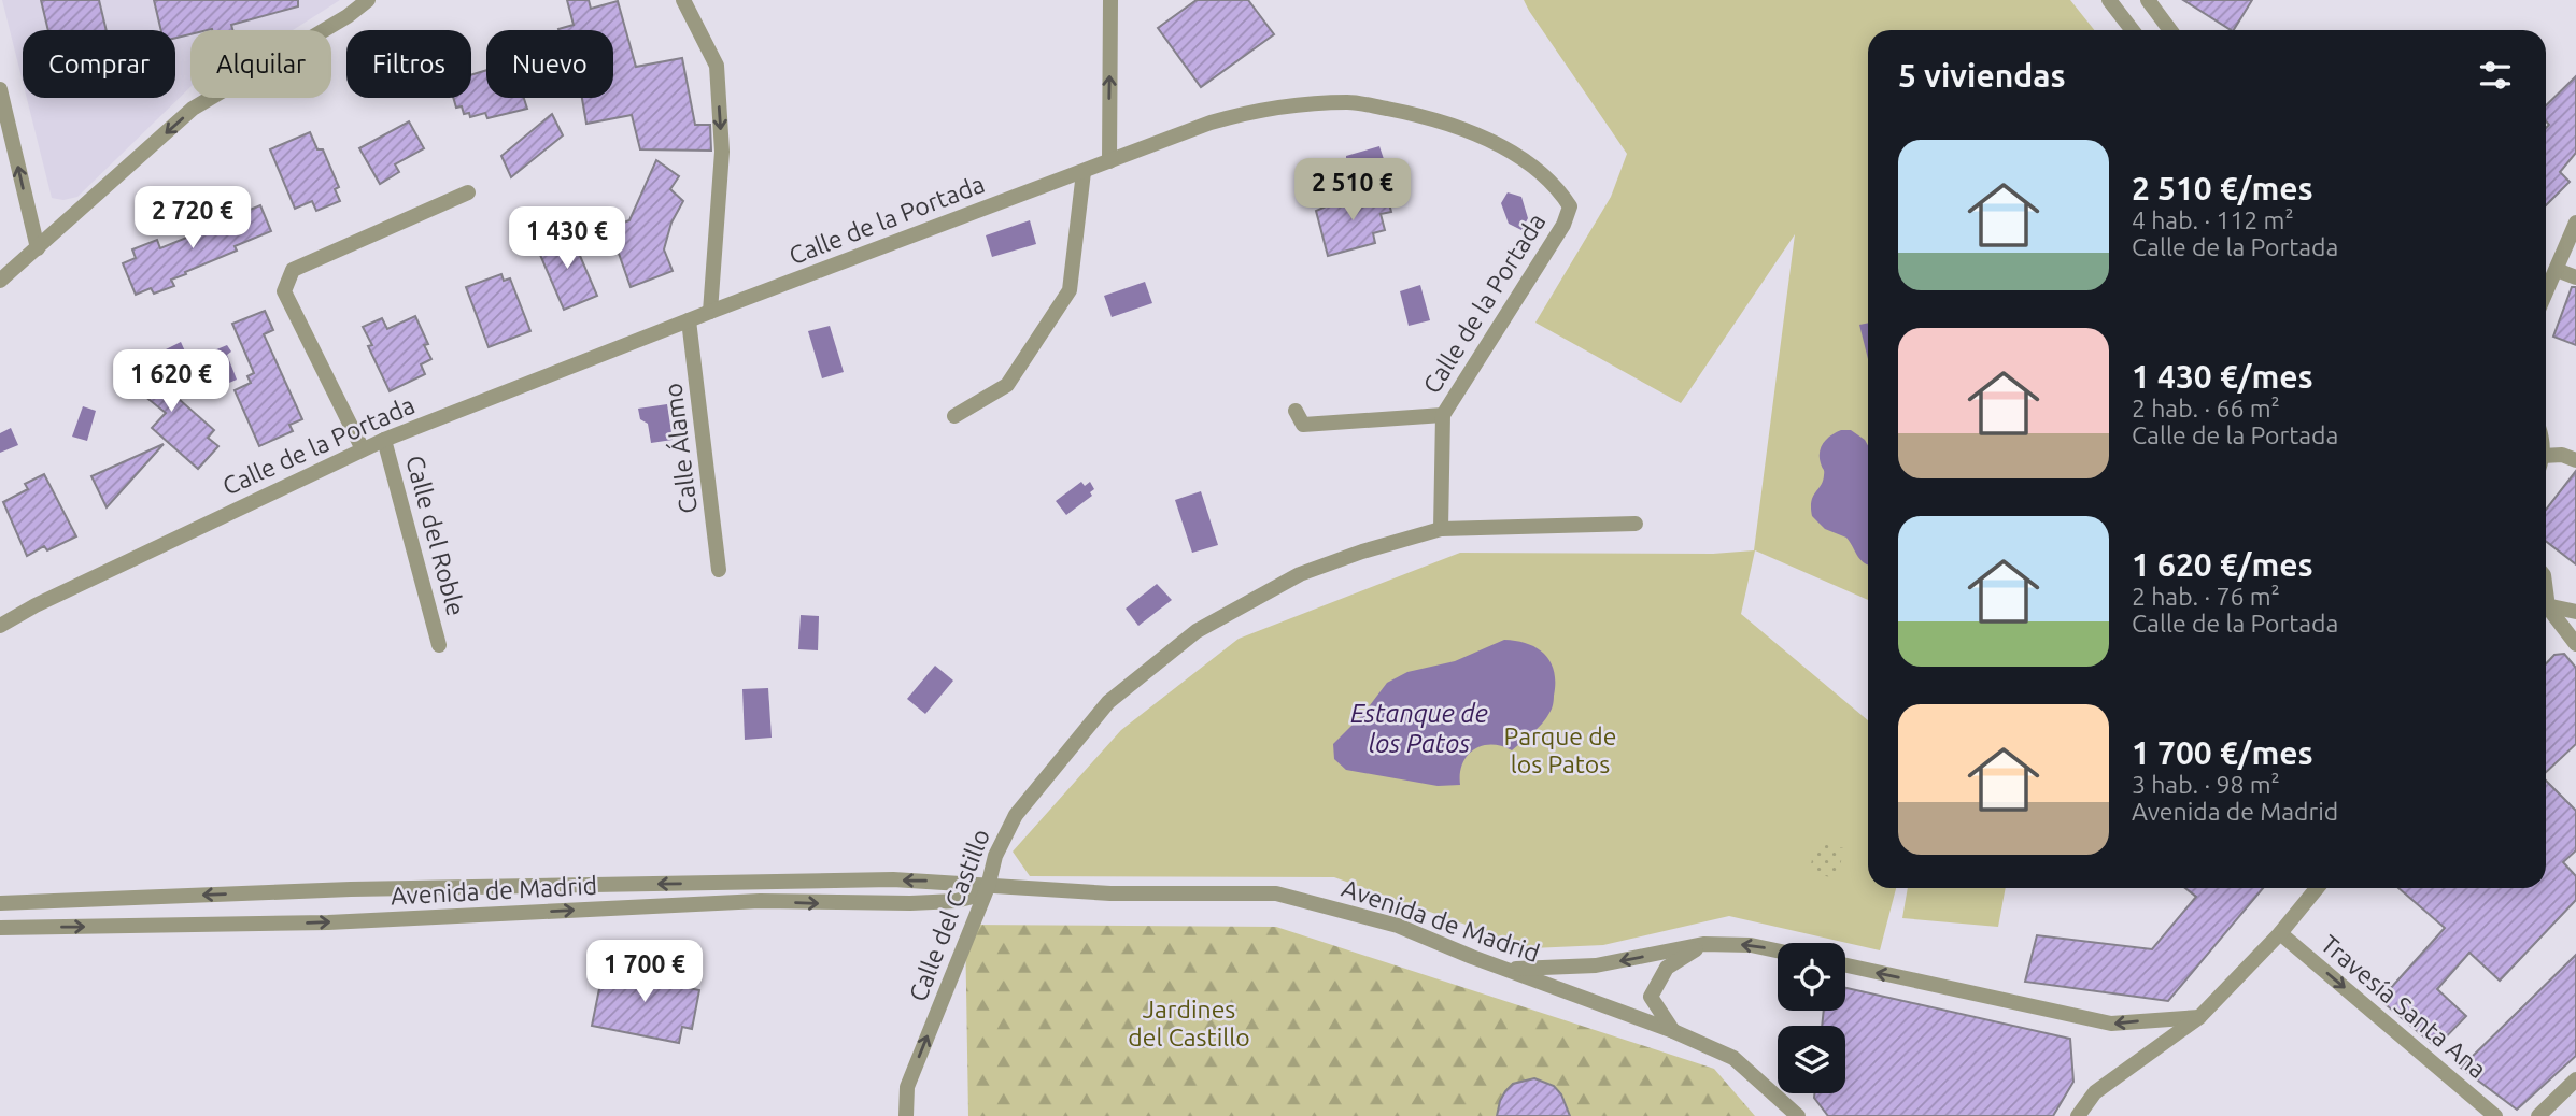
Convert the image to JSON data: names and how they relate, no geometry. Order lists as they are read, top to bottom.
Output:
{
  "streets": {
    "street": [
      "Calle de la Portada",
      "Calle Álamo",
      "Calle del Roble",
      "Avenida de Madrid",
      "Calle del Castillo",
      "Travesía Santa Ana"
    ]
  },
  "crossings": [
    ["Calle de la Portada", "Calle Álamo"],
    ["Calle de la Portada", "Calle del Roble"],
    ["Calle de la Portada", "Calle del Castillo"],
    ["Avenida de Madrid", "Calle del Castillo"]
  ],
  "one_way": ["Travesía Santa Ana"],
  "water": ["Estanque de los Patos"],
  "parks": ["Parque de los Patos", "Jardines del Castillo"],
  "page": {
    "chip": [
      "Comprar",
      "Alquilar",
      "Filtros",
      "Nuevo"
    ],
    "heading": "5 viviendas",
    "list": [
      {
        "name": "2 510 €/mes",
        "note": "4 hab. · 112 m² · Calle de la Portada"
      },
      {
        "name": "1 430 €/mes",
        "note": "2 hab. · 66 m² · Calle de la Portada"
      },
      {
        "name": "1 620 €/mes",
        "note": "2 hab. · 76 m² · Calle de la Portada"
      },
      {
        "name": "1 700 €/mes",
        "note": "3 hab. · 98 m² · Avenida de Madrid"
      }
    ],
    "price": [
      "2 510 €",
      "2 720 €",
      "1 430 €",
      "1 620 €",
      "1 700 €"
    ]
  }
}
